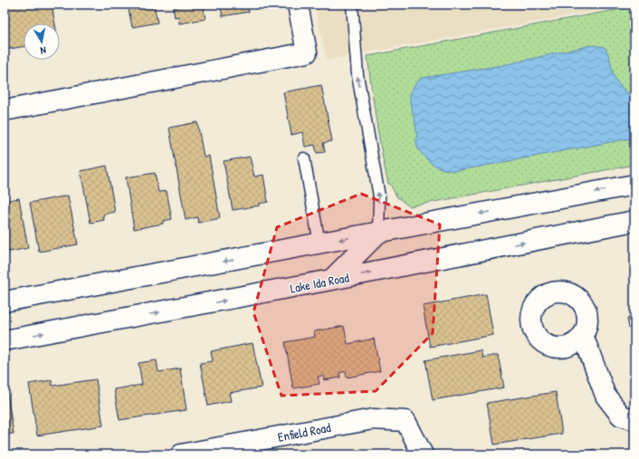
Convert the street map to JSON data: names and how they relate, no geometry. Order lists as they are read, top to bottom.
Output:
{
  "streets": {
    "street": ["Lake Ida Road", "Enfield Road"]
  },
  "north": "bottom"
}
